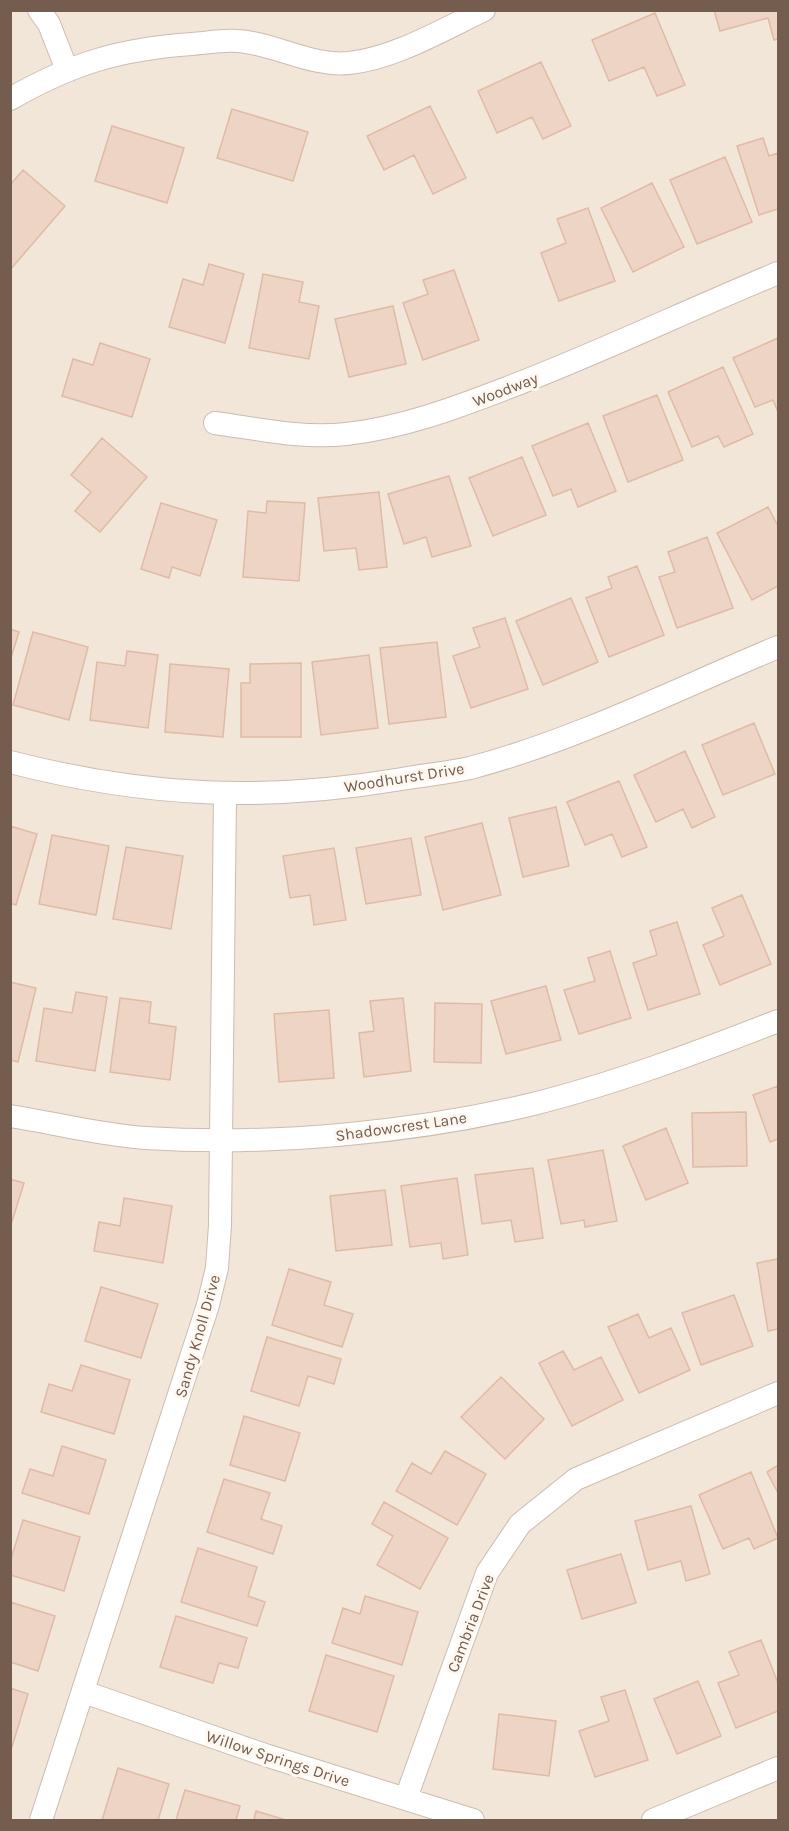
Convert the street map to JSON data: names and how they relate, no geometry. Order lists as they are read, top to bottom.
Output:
{
  "streets": {
    "street": [
      "Woodway",
      "Woodhurst Drive",
      "Shadowcrest Lane",
      "Sandy Knoll Drive",
      "Cambria Drive",
      "Willow Springs Drive"
    ]
  },
  "crossings": [
    ["Woodhurst Drive", "Sandy Knoll Drive"],
    ["Shadowcrest Lane", "Sandy Knoll Drive"],
    ["Sandy Knoll Drive", "Willow Springs Drive"],
    ["Cambria Drive", "Willow Springs Drive"]
  ]
}
